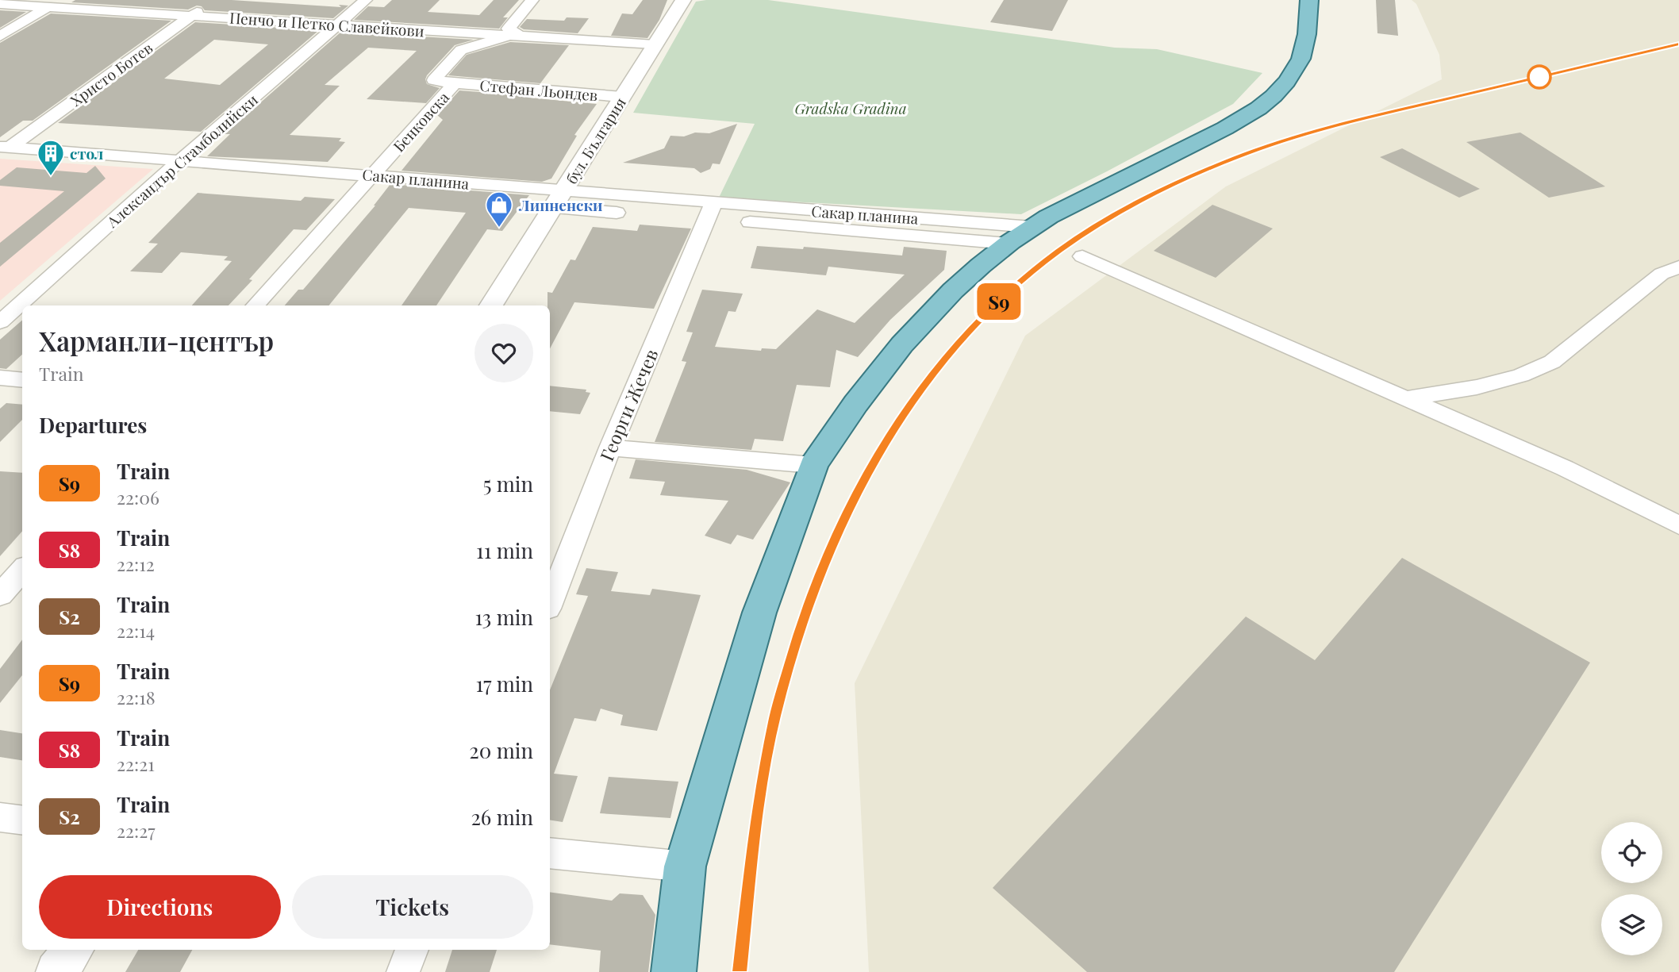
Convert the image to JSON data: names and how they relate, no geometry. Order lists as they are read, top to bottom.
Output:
{
  "streets": {
    "street": [
      "Пенчо и Петко Славейкови",
      "Христо Ботев",
      "Стефан Льондев",
      "Бенковска",
      "бул. България",
      "Александър Стамболийски",
      "Сакар планина",
      "Георги Жечев"
    ]
  },
  "crossings": [
    ["Пенчо и Петко Славейкови", "Христо Ботев"],
    ["Пенчо и Петко Славейкови", "Бенковска"],
    ["Пенчо и Петко Славейкови", "бул. България"],
    ["Пенчо и Петко Славейкови", "Александър Стамболийски"],
    ["Христо Ботев", "Сакар планина"],
    ["Стефан Льондев", "Бенковска"],
    ["Стефан Льондев", "бул. България"],
    ["Бенковска", "Сакар планина"],
    ["бул. България", "Сакар планина"],
    ["Александър Стамболийски", "Сакар планина"],
    ["Сакар планина", "Георги Жечев"]
  ],
  "parks": ["Gradska Gradina"],
  "places": {
    "building": ["стол"],
    "shop": ["Липненски"]
  },
  "page": {
    "on_map": "S9",
    "heading": [
      ["Харманли-център", "Train"],
      "Departures"
    ],
    "list": [
      {
        "mark": "S9",
        "name": "Train",
        "note": "22:06",
        "value": "5 min"
      },
      {
        "mark": "S8",
        "name": "Train",
        "note": "22:12",
        "value": "11 min"
      },
      {
        "mark": "S2",
        "name": "Train",
        "note": "22:14",
        "value": "13 min"
      },
      {
        "mark": "S9",
        "name": "Train",
        "note": "22:18",
        "value": "17 min"
      },
      {
        "mark": "S8",
        "name": "Train",
        "note": "22:21",
        "value": "20 min"
      },
      {
        "mark": "S2",
        "name": "Train",
        "note": "22:27",
        "value": "26 min"
      }
    ],
    "buttons": ["Directions", "Tickets"]
  }
}
